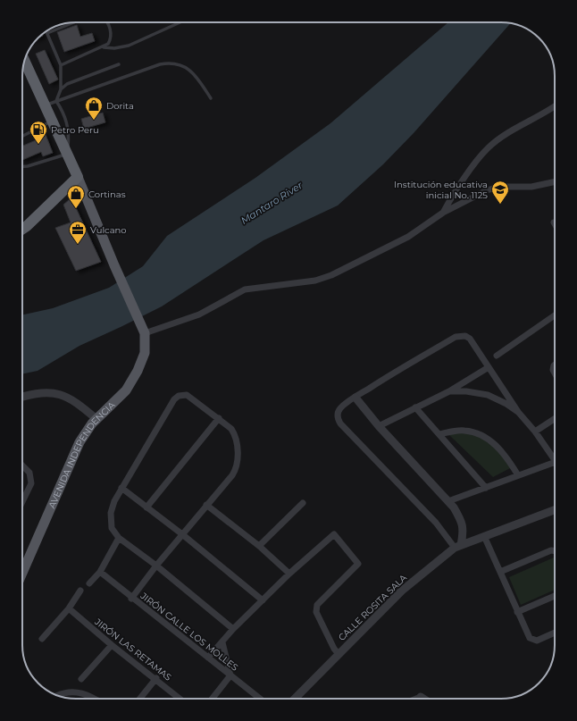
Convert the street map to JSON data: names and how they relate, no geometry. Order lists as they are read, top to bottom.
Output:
{
  "streets": {
    "main road": ["AVENIDA INDEPENDENCIA"],
    "street": ["CALLE ROSITA SALA", "JIRÓN CALLE LOS MOLLES", "JIRÓN LAS RETAMAS"]
  },
  "water": ["Mantaro River"],
  "places": {
    "shop": ["Dorita", "Cortinas"],
    "fuel station": ["Petro Peru"],
    "school or university": ["Institución educativa inicial No. 1125"],
    "office": ["Vulcano"]
  }
}
